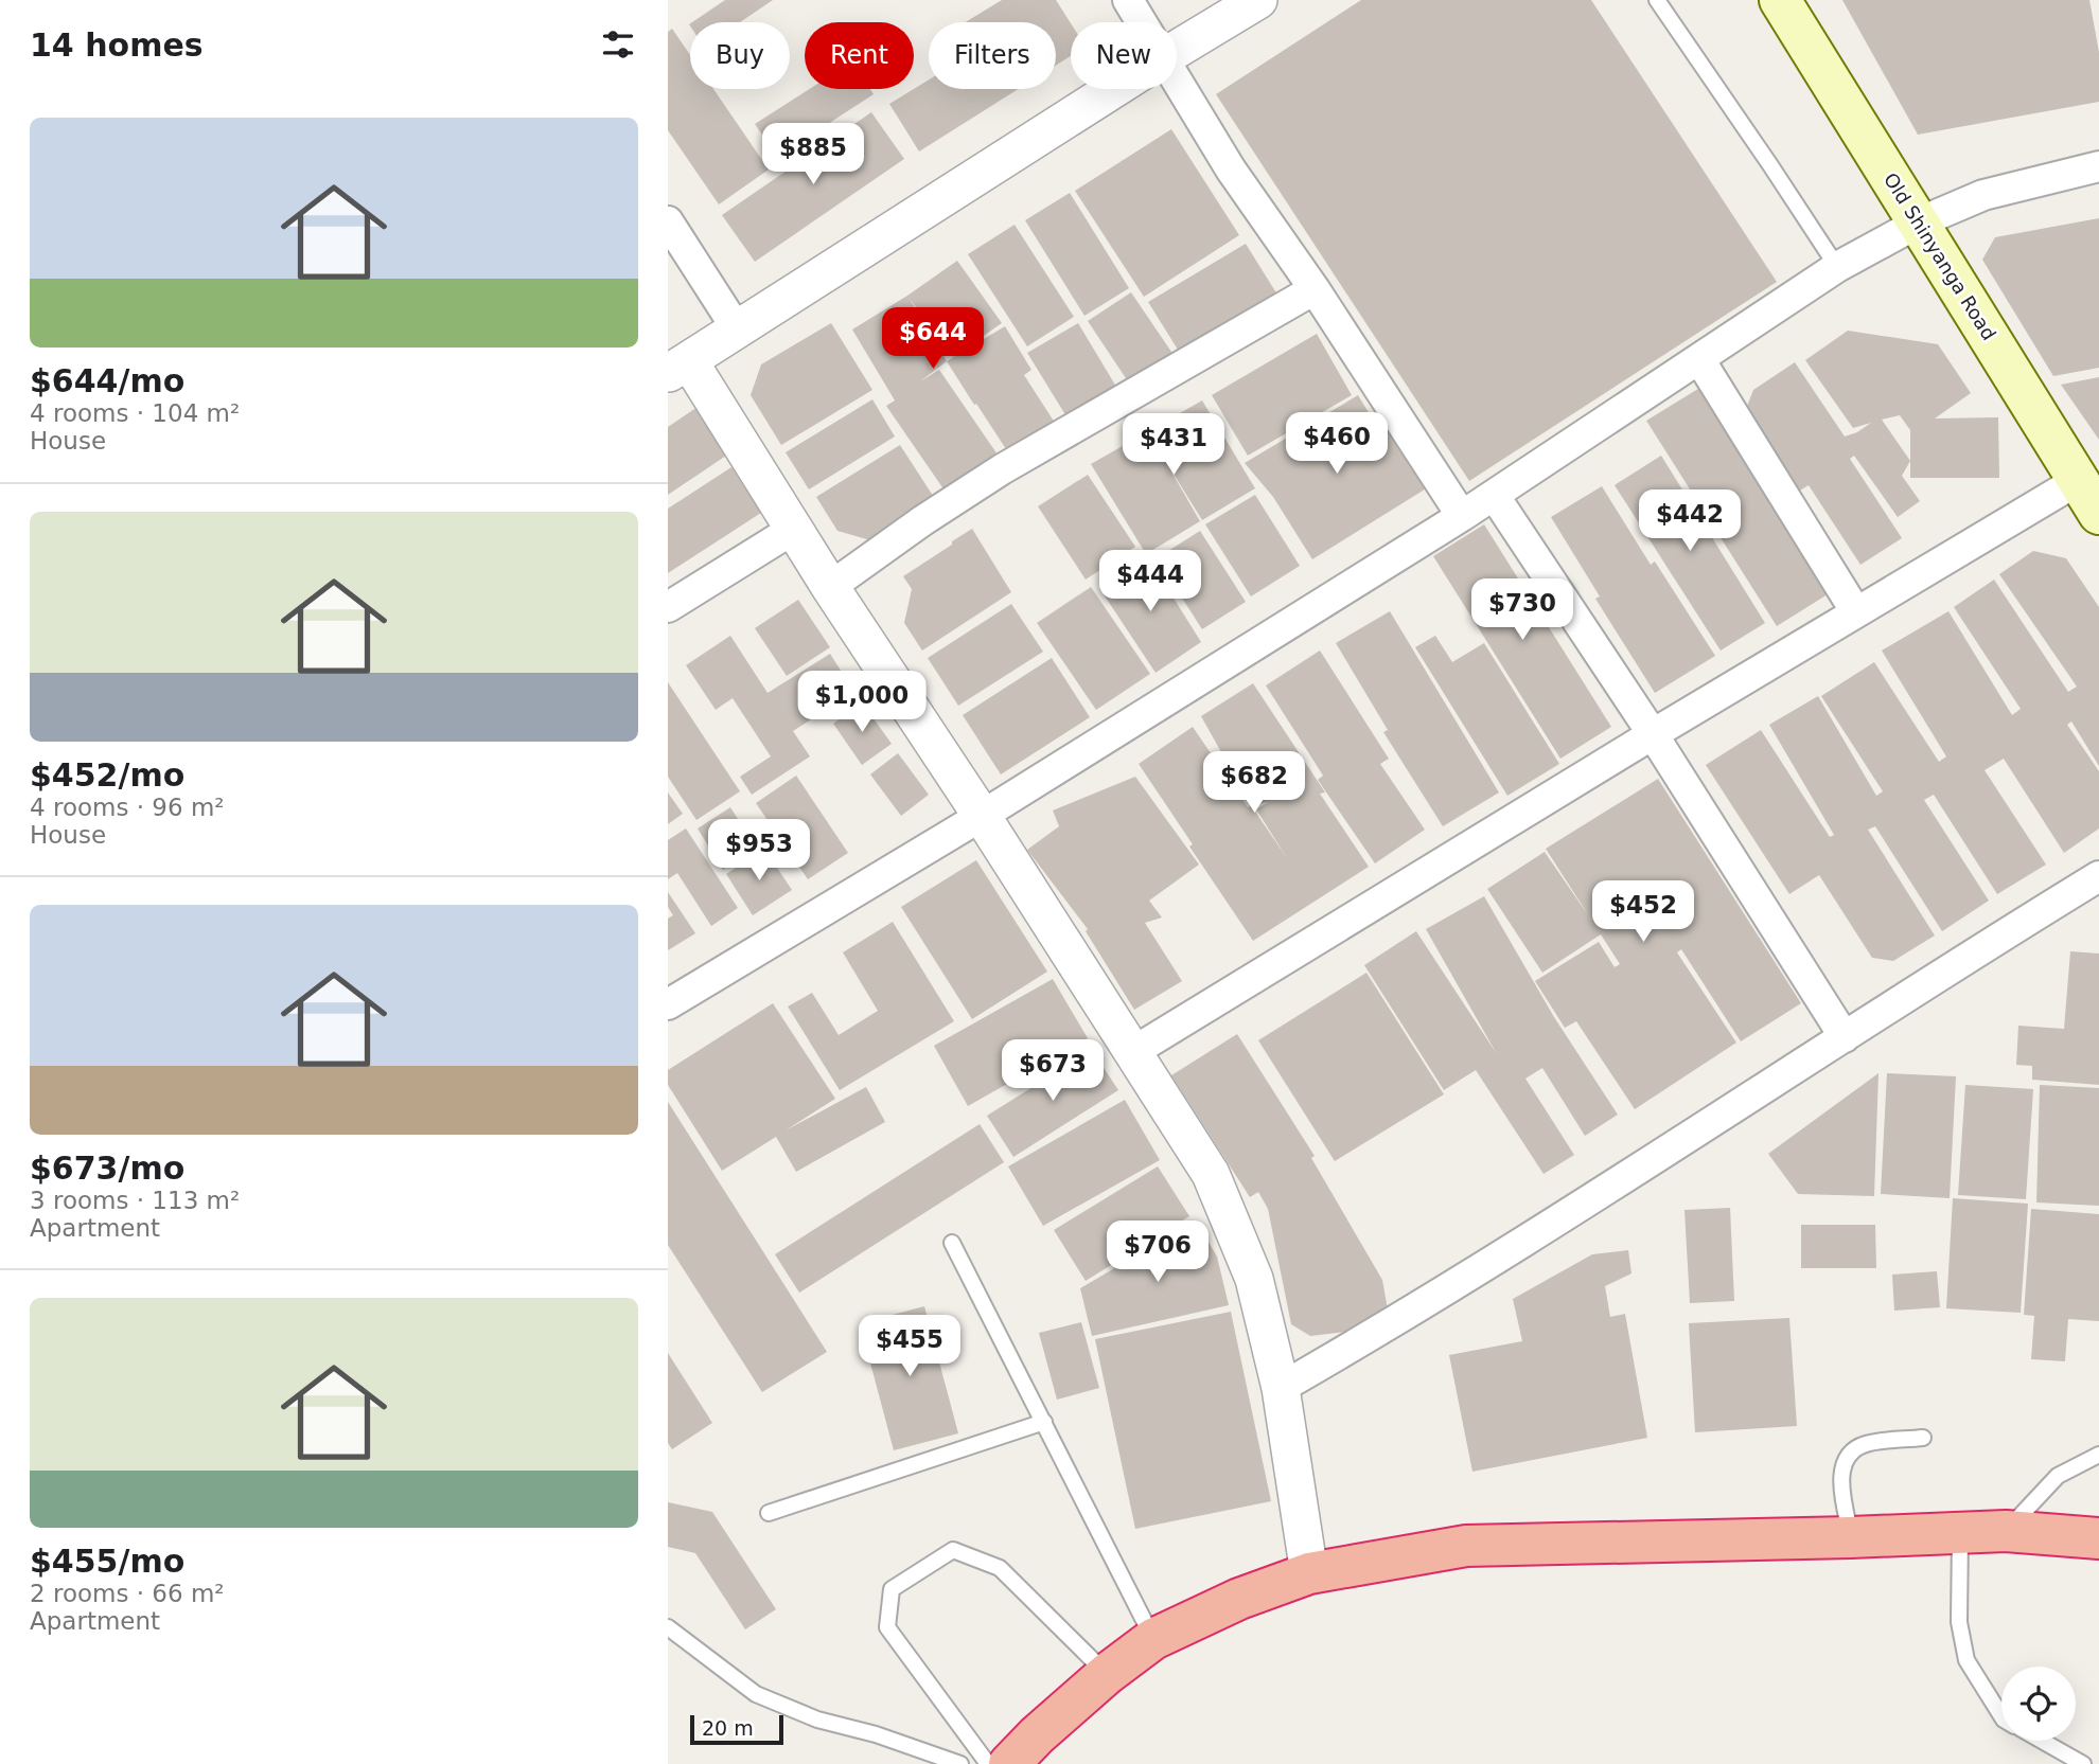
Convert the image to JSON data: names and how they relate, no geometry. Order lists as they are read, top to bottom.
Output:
{
  "streets": {
    "main road": ["Old Shinyanga Road"]
  },
  "scale_bar": "20 m",
  "page": {
    "heading": "14 homes",
    "chip": [
      "Buy",
      "Rent",
      "Filters",
      "New"
    ],
    "list": [
      {
        "name": "$644/mo",
        "note": "4 rooms · 104 m² · House"
      },
      {
        "name": "$452/mo",
        "note": "4 rooms · 96 m² · House"
      },
      {
        "name": "$673/mo",
        "note": "3 rooms · 113 m² · Apartment"
      },
      {
        "name": "$455/mo",
        "note": "2 rooms · 66 m² · Apartment"
      }
    ],
    "price": [
      "$885",
      "$644",
      "$460",
      "$431",
      "$442",
      "$444",
      "$730",
      "$1,000",
      "$682",
      "$953",
      "$452",
      "$673",
      "$706",
      "$455"
    ],
    "scale": "20 m"
  }
}
